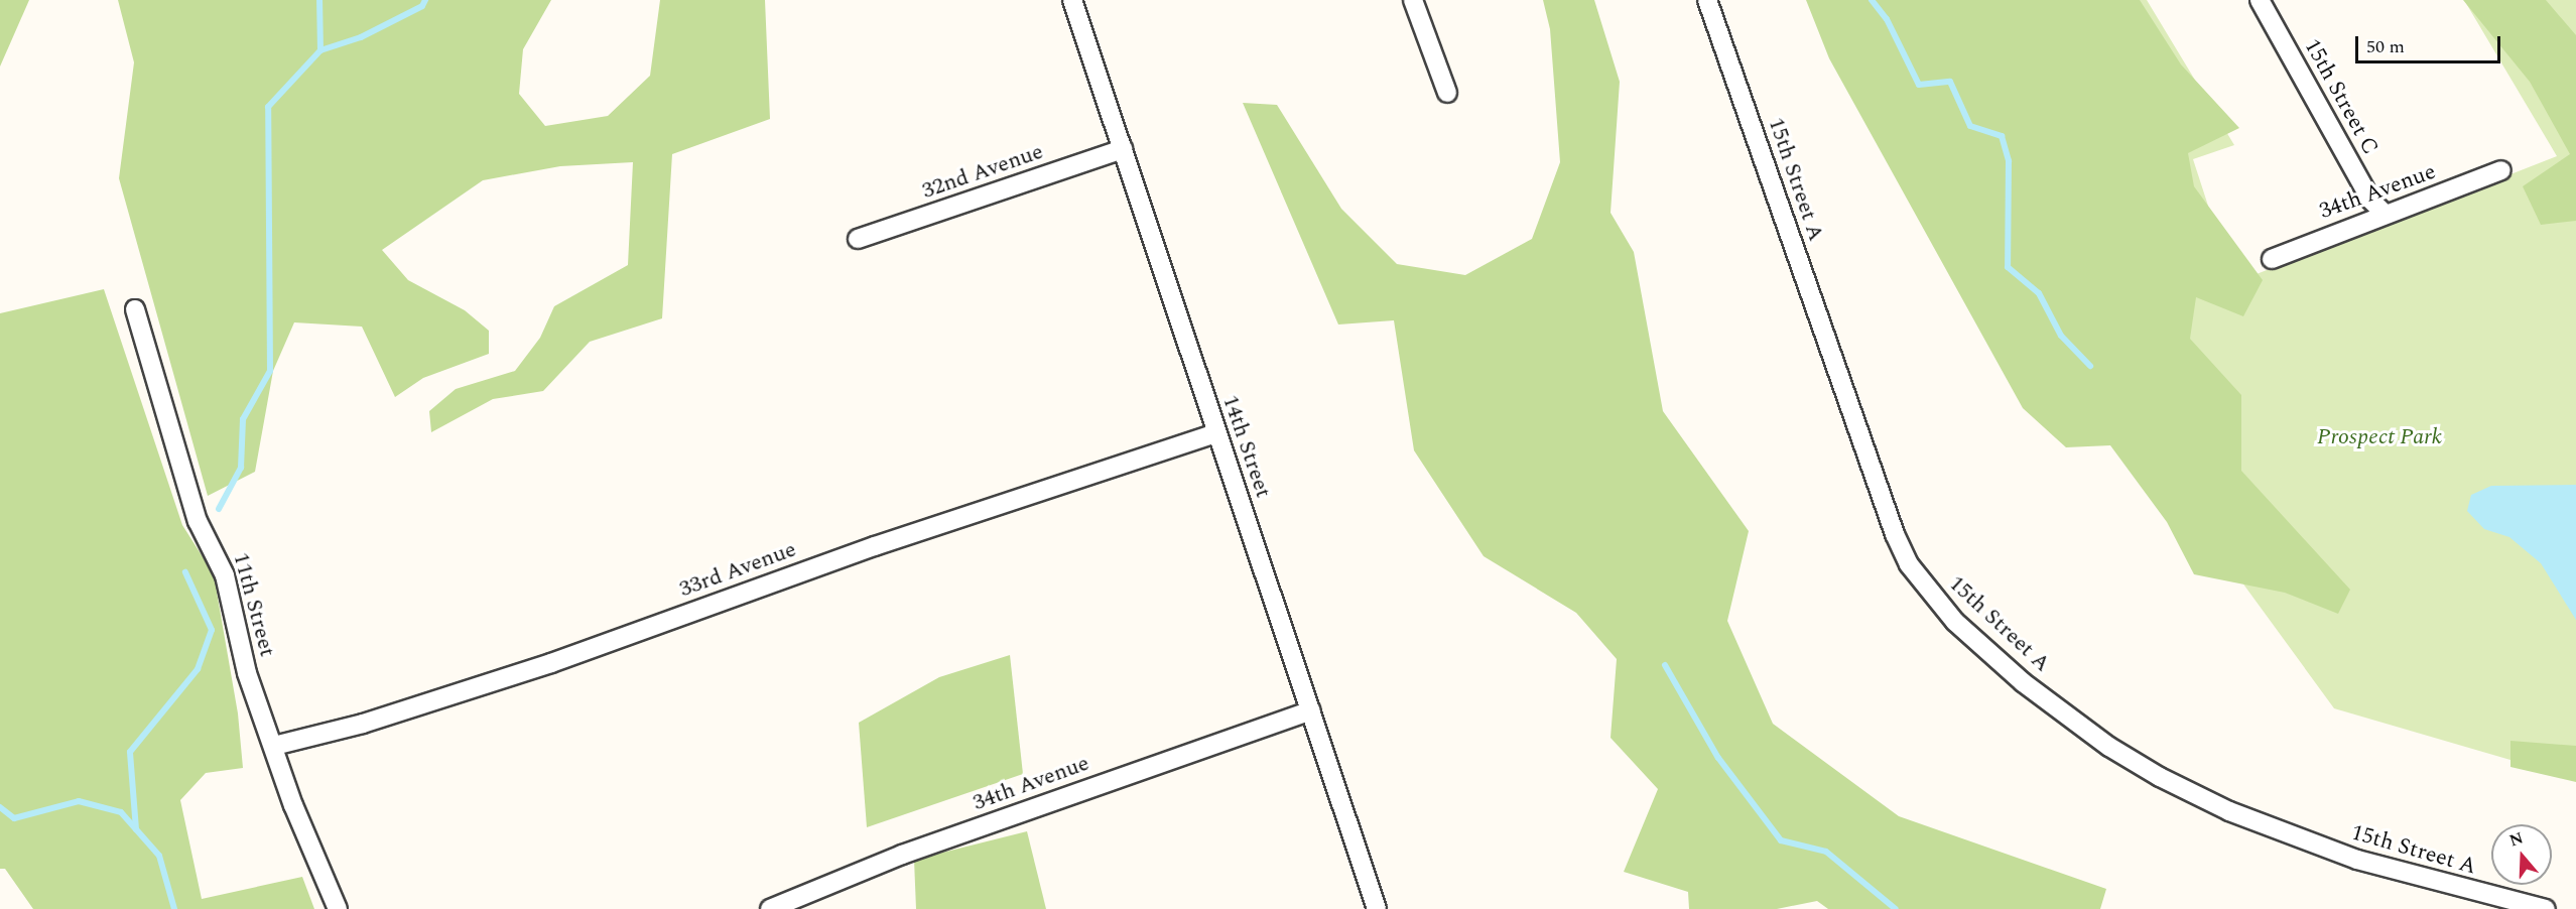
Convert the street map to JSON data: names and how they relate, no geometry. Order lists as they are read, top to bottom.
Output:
{
  "streets": {
    "street": [
      "15th Street C",
      "32nd Avenue",
      "15th Street A",
      "34th Avenue",
      "14th Street",
      "33rd Avenue",
      "11th Street"
    ]
  },
  "crossings": [
    ["15th Street C", "34th Avenue"],
    ["32nd Avenue", "14th Street"],
    ["34th Avenue", "14th Street"],
    ["14th Street", "33rd Avenue"],
    ["33rd Avenue", "11th Street"]
  ],
  "parks": ["Prospect Park"],
  "scale_bar": "50 m",
  "north": "top"
}
